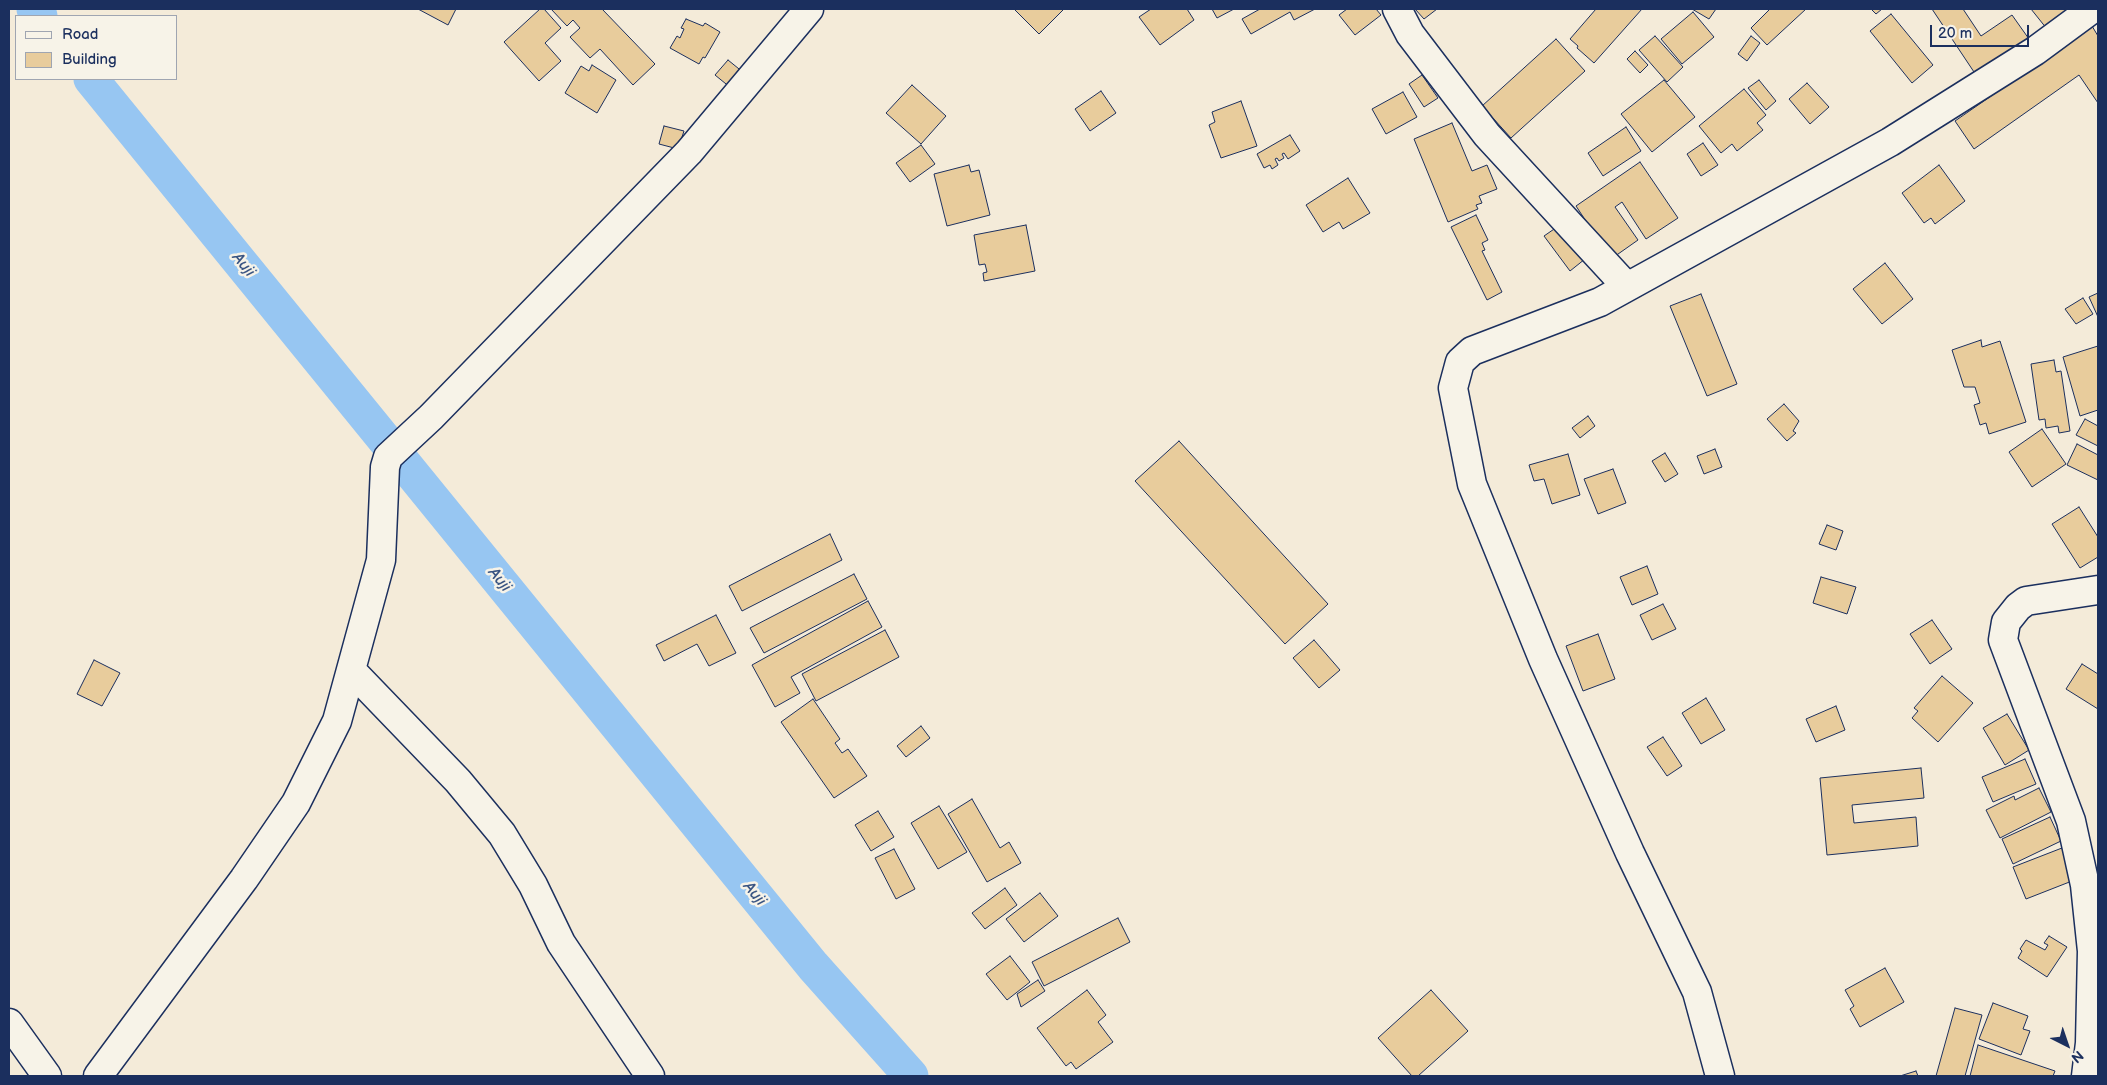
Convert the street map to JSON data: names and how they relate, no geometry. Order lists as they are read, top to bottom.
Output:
{
  "water": ["Auji"],
  "legend": ["Road", "Building"],
  "scale_bar": "20 m",
  "north": "bottom right"
}
